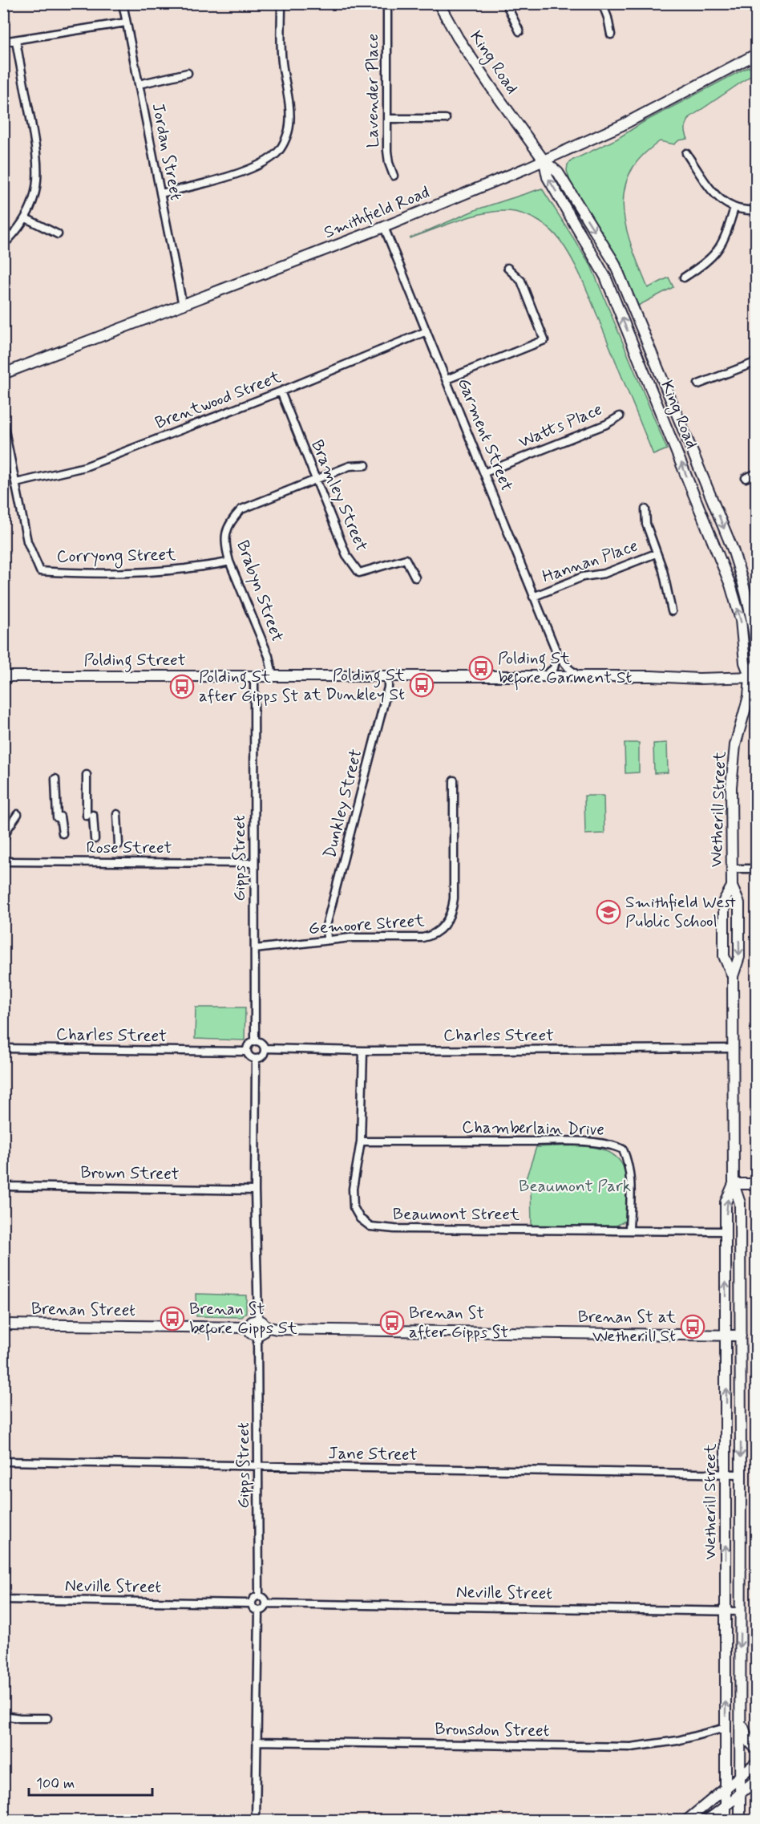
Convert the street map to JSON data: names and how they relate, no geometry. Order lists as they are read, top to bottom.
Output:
{
  "streets": {
    "main road": [
      "King Road",
      "Smithfield Road",
      "Polding Street",
      "Wetherill Street",
      "Brenan Street"
    ],
    "street": [
      "Lavender Place",
      "Jordan Street",
      "Brentwood Street",
      "Watts Place",
      "Garment Street",
      "Bramley Street",
      "Corryong Street",
      "Hannan Place",
      "Brabyn Street",
      "Dunkley Street",
      "Rose Street",
      "Gipps Street",
      "Gemoore Street",
      "Charles Street",
      "Chamberlain Drive",
      "Brown Street",
      "Beaumont Street",
      "Jane Street",
      "Neville Street",
      "Bronsdon Street"
    ]
  },
  "crossings": [
    ["King Road", "Smithfield Road"],
    ["King Road", "Polding Street"],
    ["King Road", "Wetherill Street"],
    ["Jordan Street", "Smithfield Road"],
    ["Smithfield Road", "Garment Street"],
    ["Brentwood Street", "Garment Street"],
    ["Brentwood Street", "Bramley Street"],
    ["Brentwood Street", "Corryong Street"],
    ["Watts Place", "Garment Street"],
    ["Garment Street", "Hannan Place"],
    ["Garment Street", "Polding Street"],
    ["Bramley Street", "Brabyn Street"],
    ["Corryong Street", "Brabyn Street"],
    ["Brabyn Street", "Polding Street"],
    ["Polding Street", "Dunkley Street"],
    ["Polding Street", "Wetherill Street"],
    ["Polding Street", "Gipps Street"],
    ["Dunkley Street", "Gemoore Street"],
    ["Wetherill Street", "Charles Street"],
    ["Wetherill Street", "Beaumont Street"],
    ["Wetherill Street", "Jane Street"],
    ["Wetherill Street", "Neville Street"],
    ["Wetherill Street", "Bronsdon Street"],
    ["Rose Street", "Gipps Street"],
    ["Gipps Street", "Gemoore Street"],
    ["Gipps Street", "Charles Street"],
    ["Gipps Street", "Brenan Street"],
    ["Gipps Street", "Jane Street"],
    ["Gipps Street", "Neville Street"],
    ["Charles Street", "Beaumont Street"],
    ["Chamberlain Drive", "Beaumont Street"]
  ],
  "parks": ["Beaumont Park"],
  "places": {
    "bus stop": [
      "Polding St before Garment St",
      "Polding St at Dunkley St",
      "Polding St after Gipps St",
      "Brenan St before Gipps St",
      "Brenan St after Gipps St",
      "Brenan St at Wetherill St"
    ],
    "school or university": ["Smithfield West Public School"]
  },
  "scale_bar": "100 m"
}
